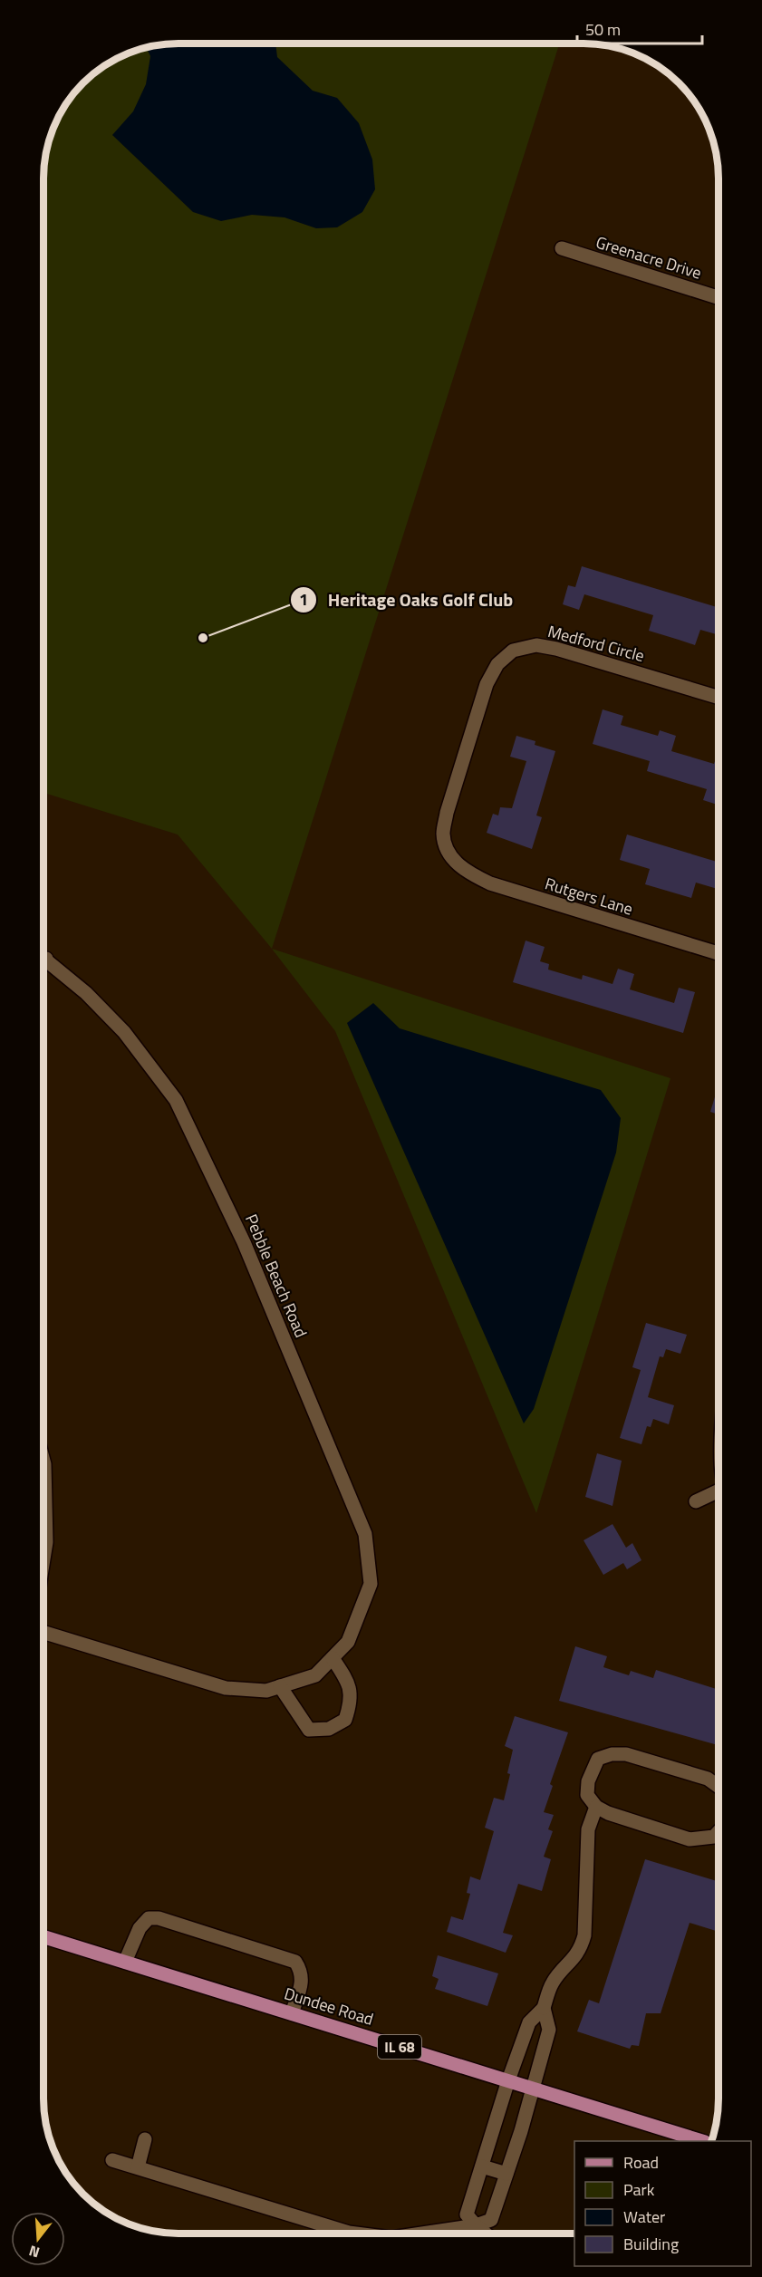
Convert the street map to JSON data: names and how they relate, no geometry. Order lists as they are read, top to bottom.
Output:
{
  "streets": {
    "main road": ["Dundee Road", "IL 68"],
    "street": [
      "Greenacre Drive",
      "Medford Circle",
      "Rutgers Lane",
      "Pebble Beach Road"
    ]
  },
  "crossings": [
    ["Medford Circle", "Rutgers Lane"]
  ],
  "places": ["Heritage Oaks Golf Club"],
  "legend": [
    "Road",
    "Park",
    "Water",
    "Building"
  ],
  "scale_bar": "50 m",
  "north": "bottom"
}
